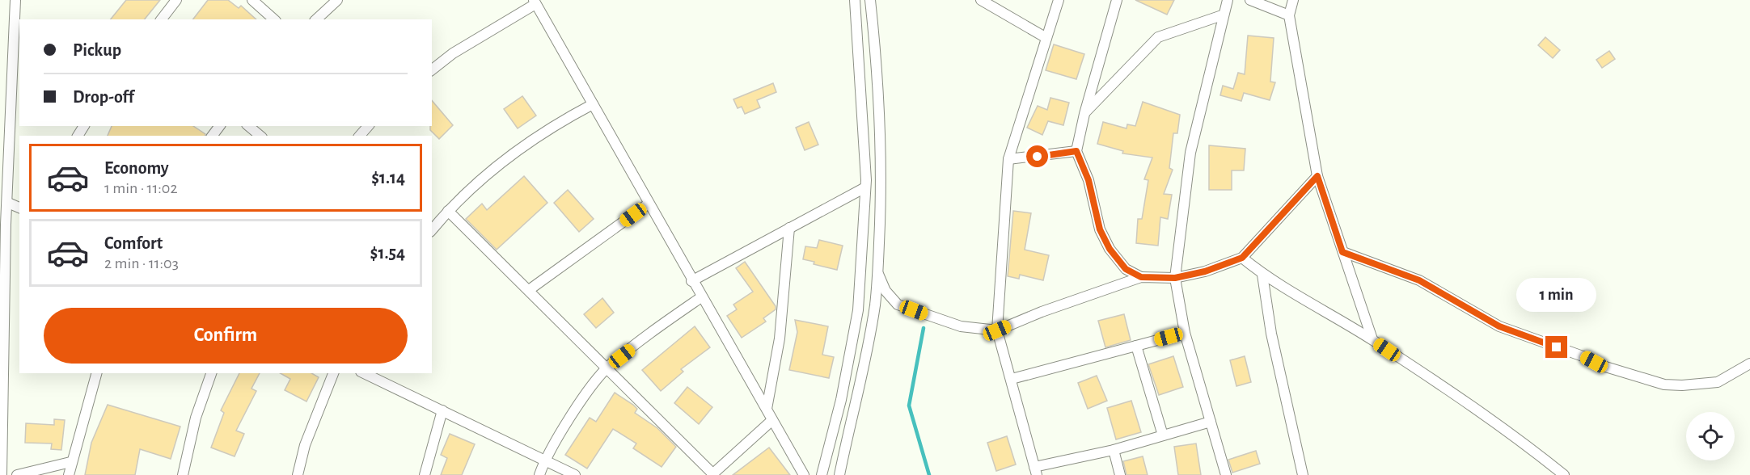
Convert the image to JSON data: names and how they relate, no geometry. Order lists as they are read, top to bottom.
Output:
{
  "page": {
    "banner": ["Pickup", "Drop-off"],
    "list": [
      {
        "name": "Economy",
        "note": "1 min · 11:02",
        "value": "$1.14"
      },
      {
        "name": "Comfort",
        "note": "2 min · 11:03",
        "value": "$1.54"
      }
    ],
    "bubble": "1 min",
    "buttons": "Confirm"
  }
}
